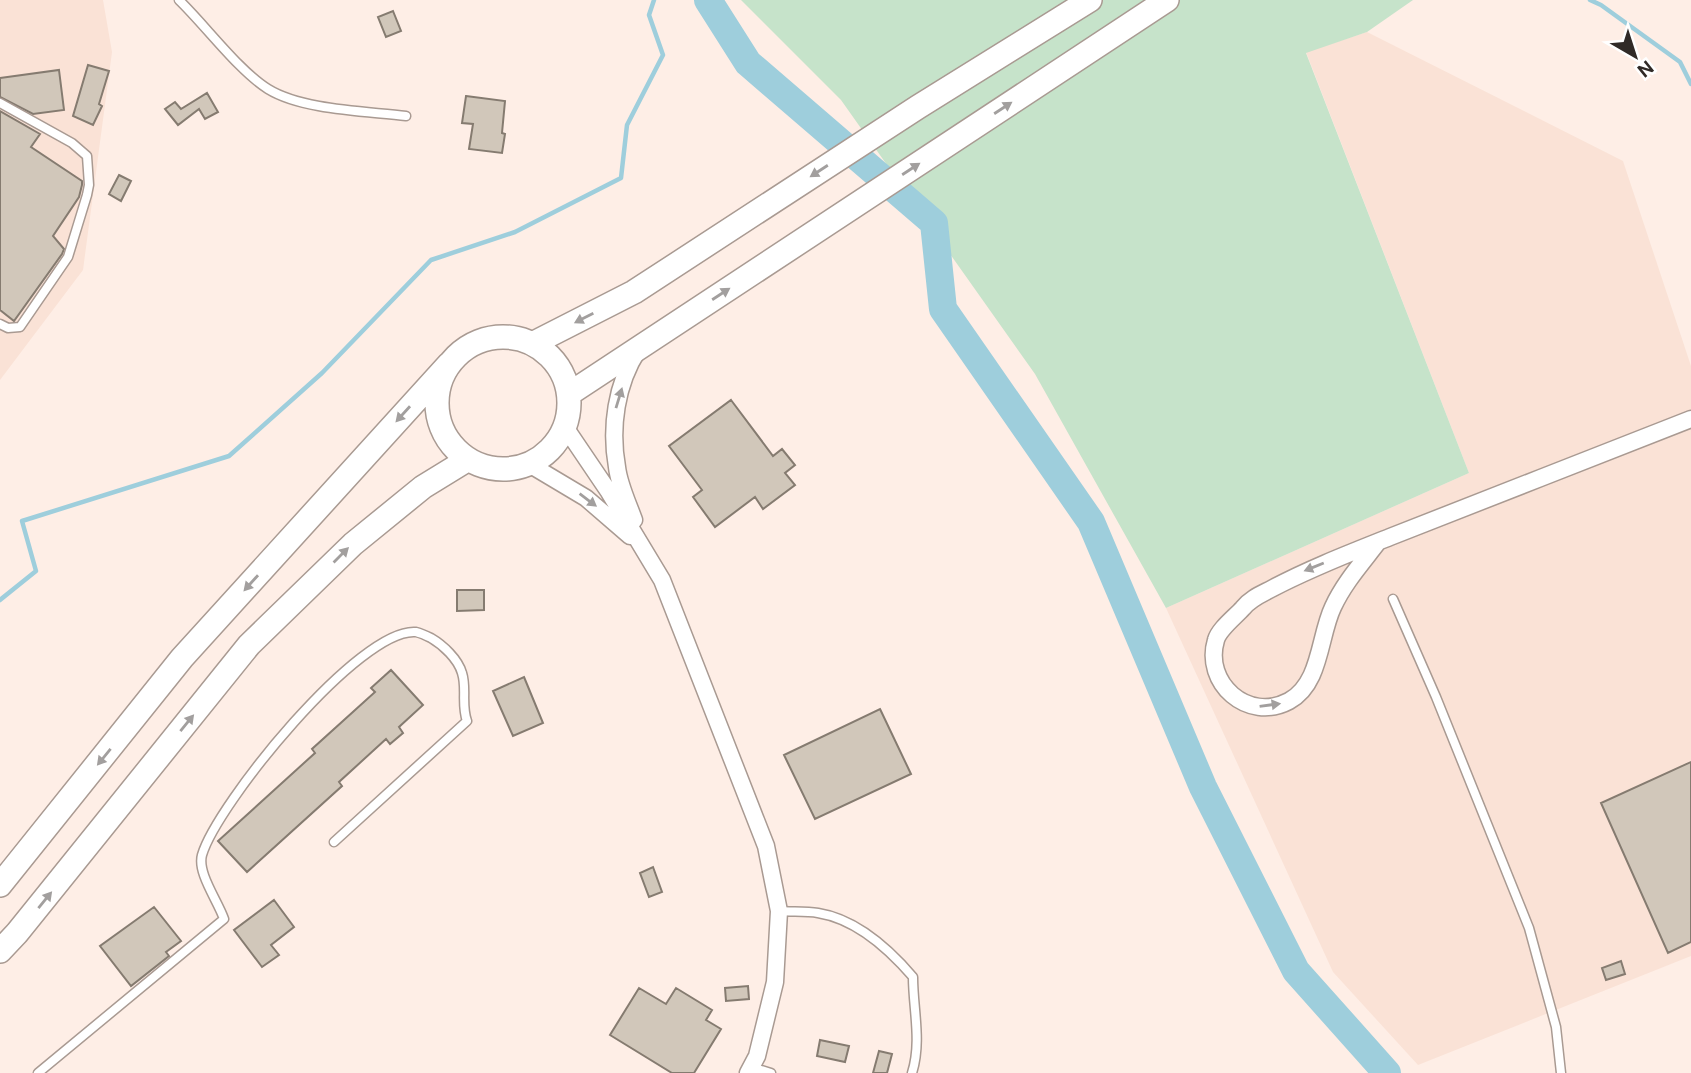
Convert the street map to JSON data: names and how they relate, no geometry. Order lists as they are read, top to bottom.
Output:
{
  "north": "bottom right"
}
